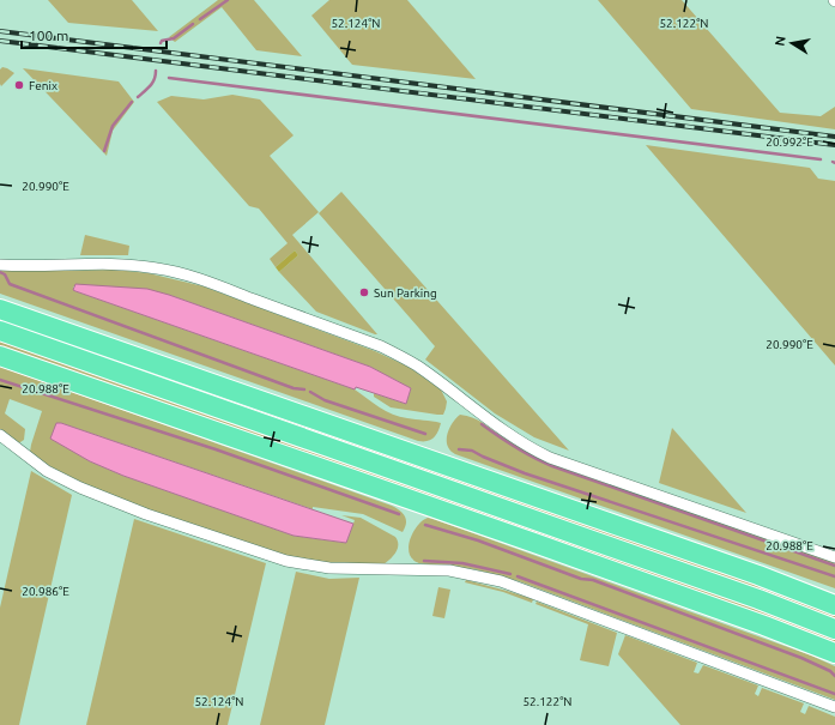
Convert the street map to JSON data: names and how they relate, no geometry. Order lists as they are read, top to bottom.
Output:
{
  "places": ["Fenix", "Sun Parking"],
  "scale_bar": "100 m",
  "north": "left",
  "coordinates": [
    "52.124°N",
    "52.122°N",
    "20.992°E",
    "20.990°E",
    "20.988°E",
    "20.986°E"
  ]
}
